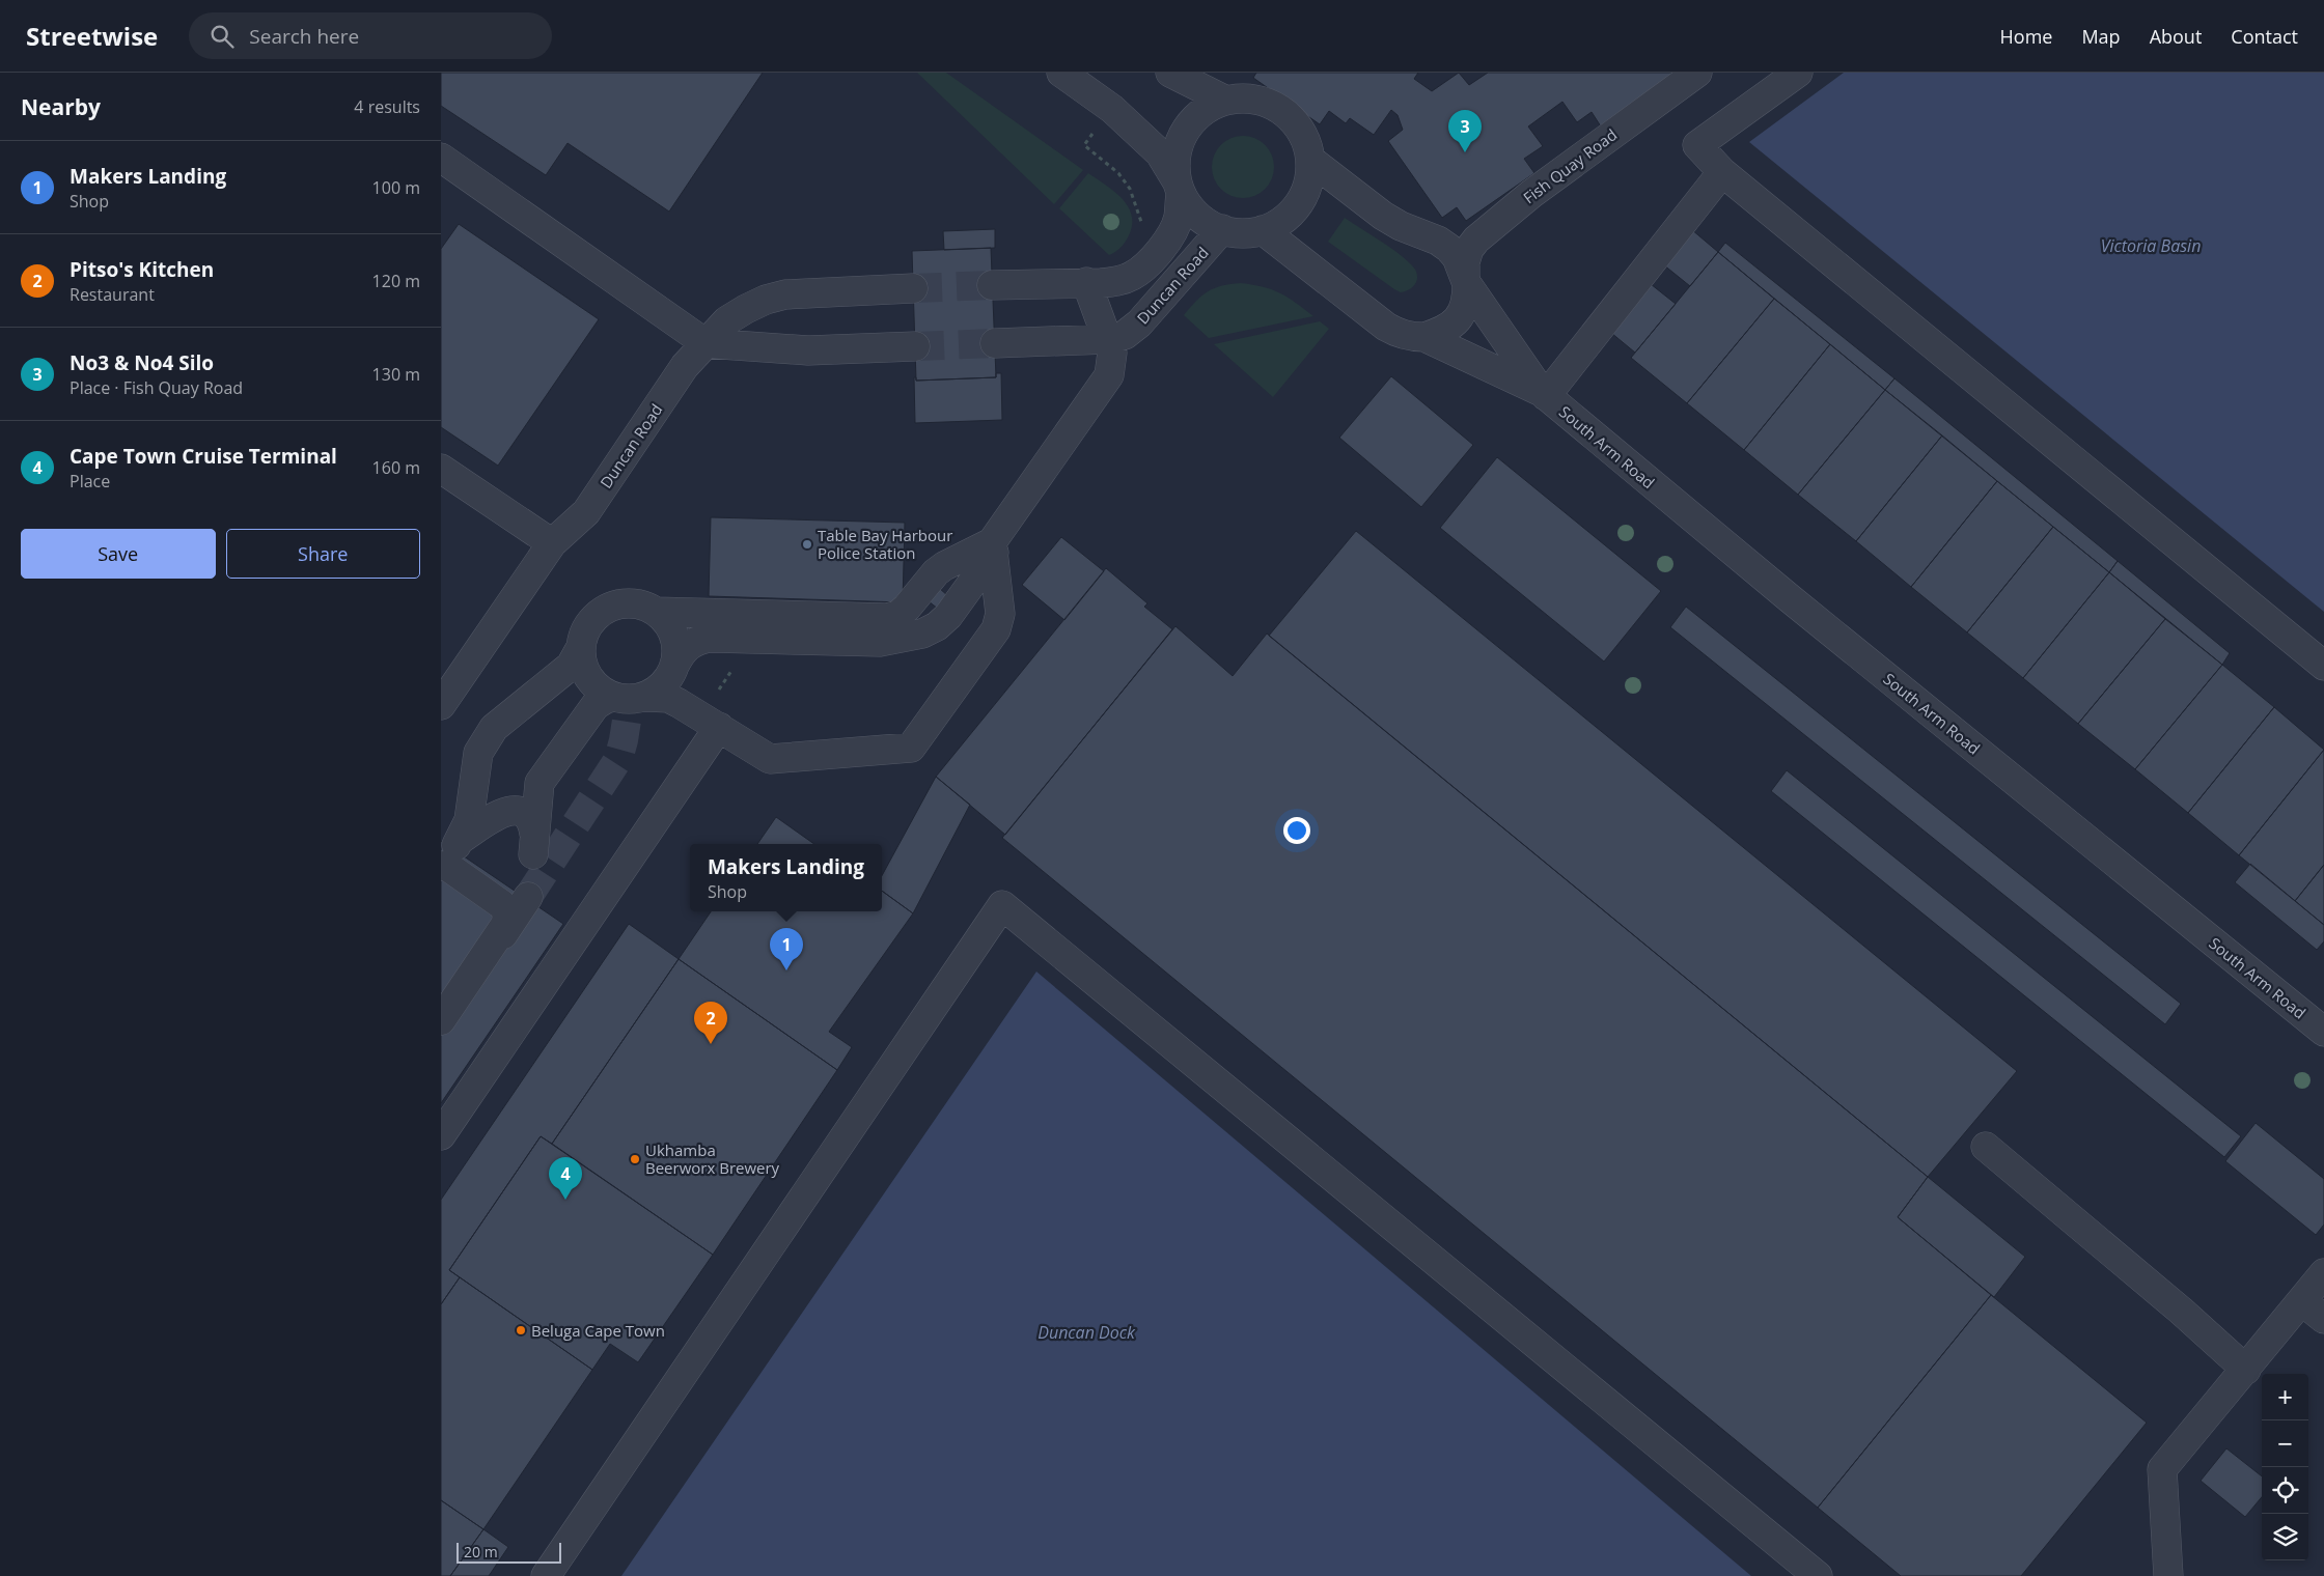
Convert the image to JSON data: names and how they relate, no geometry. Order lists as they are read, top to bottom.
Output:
{
  "streets": {
    "street": ["Fish Quay Road", "Duncan Road", "South Arm Road"]
  },
  "crossings": [
    ["Fish Quay Road", "South Arm Road"],
    ["Duncan Road", "South Arm Road"]
  ],
  "water": ["Victoria Basin", "Duncan Dock"],
  "places": ["Table Bay Harbour Police Station", "Ukhamba Beerworx Brewery", "Beluga Cape Town"],
  "scale_bar": "20 m",
  "page": {
    "header": "Streetwise",
    "search": "Search here",
    "nav": [
      "Home",
      "Map",
      "About",
      "Contact"
    ],
    "heading": ["Nearby", "4 results"],
    "pins": [
      "3",
      "1",
      "2",
      "4"
    ],
    "list": [
      {
        "mark": "1",
        "name": "Makers Landing",
        "note": "Shop",
        "value": "100 m"
      },
      {
        "mark": "2",
        "name": "Pitso's Kitchen",
        "note": "Restaurant",
        "value": "120 m"
      },
      {
        "mark": "3",
        "name": "No3 & No4 Silo",
        "note": "Place · Fish Quay Road",
        "value": "130 m"
      },
      {
        "mark": "4",
        "name": "Cape Town Cruise Terminal",
        "note": "Place",
        "value": "160 m"
      }
    ],
    "buttons": ["Save", "Share"],
    "popup": ["Makers Landing", "Shop"],
    "map_buttons": ["+", "−"],
    "scale": "20 m"
  }
}
